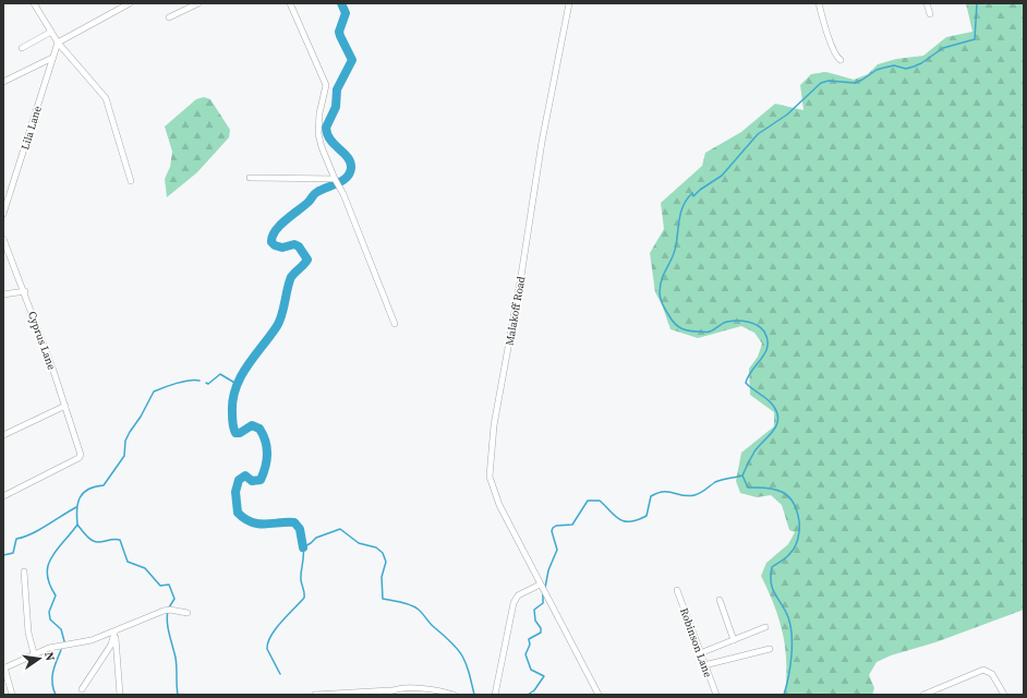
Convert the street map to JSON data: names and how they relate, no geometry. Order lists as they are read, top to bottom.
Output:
{
  "streets": {
    "street": [
      "Lila Lane",
      "Malakoff Road",
      "Cyprus Lane",
      "Robinson Lane"
    ]
  },
  "north": "right"
}
